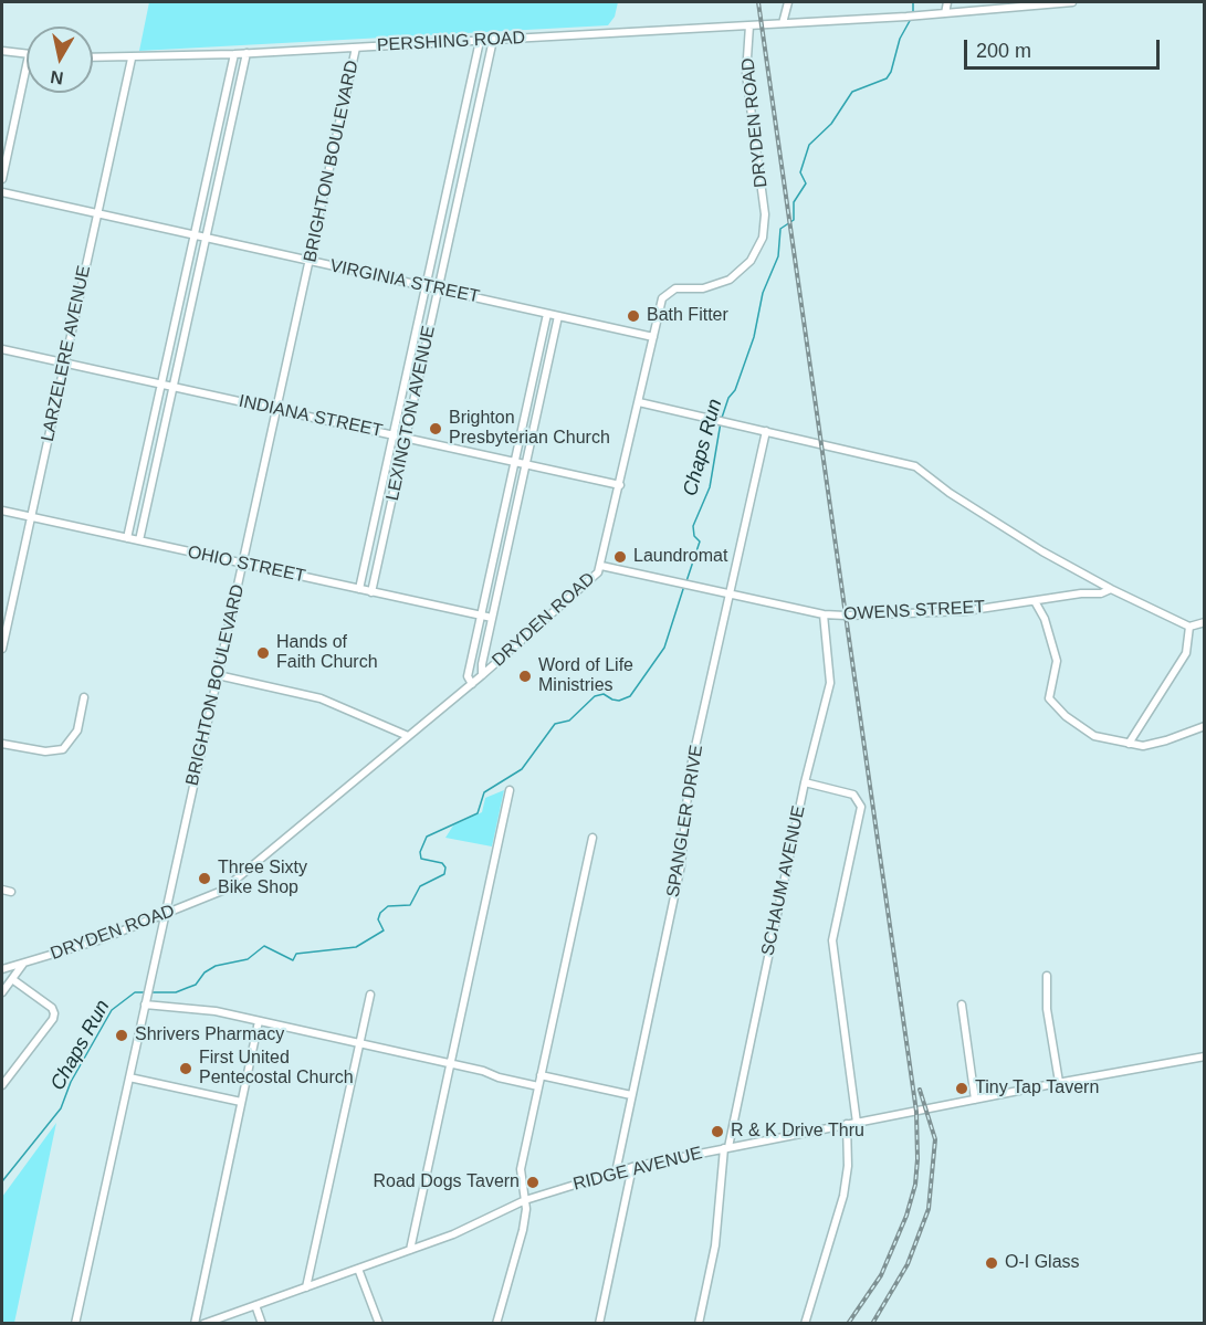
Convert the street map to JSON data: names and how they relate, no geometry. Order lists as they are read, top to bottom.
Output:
{
  "streets": {
    "street": [
      "PERSHING ROAD",
      "DRYDEN ROAD",
      "BRIGHTON BOULEVARD",
      "VIRGINIA STREET",
      "LARZELERE AVENUE",
      "LEXINGTON AVENUE",
      "INDIANA STREET",
      "OHIO STREET",
      "OWENS STREET",
      "SPANGLER DRIVE",
      "SCHAUM AVENUE",
      "RIDGE AVENUE"
    ]
  },
  "crossings": [
    ["PERSHING ROAD", "DRYDEN ROAD"],
    ["PERSHING ROAD", "BRIGHTON BOULEVARD"],
    ["PERSHING ROAD", "LARZELERE AVENUE"],
    ["PERSHING ROAD", "LEXINGTON AVENUE"],
    ["DRYDEN ROAD", "BRIGHTON BOULEVARD"],
    ["DRYDEN ROAD", "VIRGINIA STREET"],
    ["DRYDEN ROAD", "INDIANA STREET"],
    ["DRYDEN ROAD", "OWENS STREET"],
    ["BRIGHTON BOULEVARD", "VIRGINIA STREET"],
    ["BRIGHTON BOULEVARD", "INDIANA STREET"],
    ["BRIGHTON BOULEVARD", "OHIO STREET"],
    ["VIRGINIA STREET", "LARZELERE AVENUE"],
    ["VIRGINIA STREET", "LEXINGTON AVENUE"],
    ["LARZELERE AVENUE", "INDIANA STREET"],
    ["LARZELERE AVENUE", "OHIO STREET"],
    ["LEXINGTON AVENUE", "INDIANA STREET"],
    ["LEXINGTON AVENUE", "OHIO STREET"],
    ["OWENS STREET", "SPANGLER DRIVE"],
    ["OWENS STREET", "SCHAUM AVENUE"],
    ["SPANGLER DRIVE", "RIDGE AVENUE"],
    ["SCHAUM AVENUE", "RIDGE AVENUE"]
  ],
  "water": ["Chaps Run"],
  "places": [
    "Bath Fitter",
    "Brighton Presbyterian Church",
    "Laundromat",
    "Hands of Faith Church",
    "Word of Life Ministries",
    "Three Sixty Bike Shop",
    "Shrivers Pharmacy",
    "First United Pentecostal Church",
    "Tiny Tap Tavern",
    "R & K Drive Thru",
    "Road Dogs Tavern",
    "O-I Glass"
  ],
  "scale_bar": "200 m",
  "north": "bottom"
}
